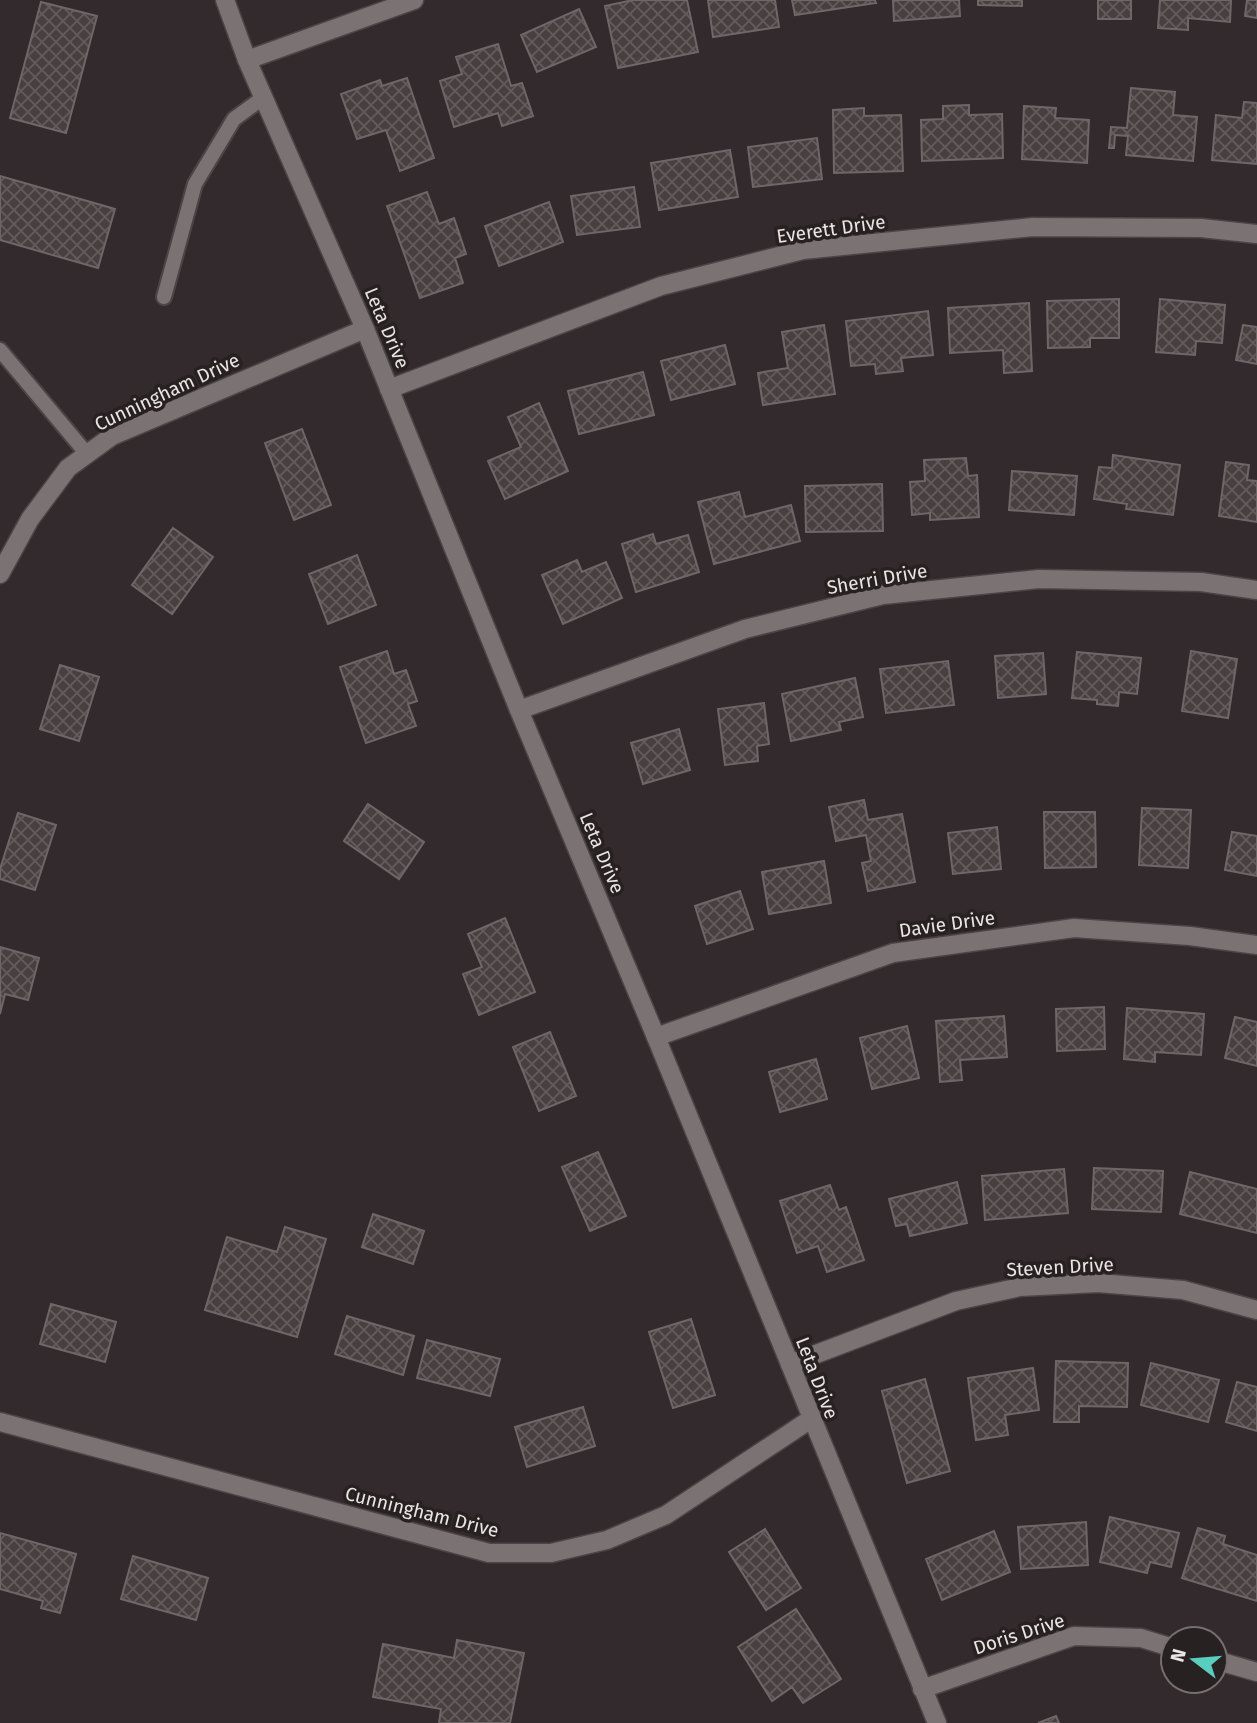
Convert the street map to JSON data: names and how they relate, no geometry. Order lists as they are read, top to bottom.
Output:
{
  "streets": {
    "street": [
      "Everett Drive",
      "Leta Drive",
      "Cunningham Drive",
      "Sherri Drive",
      "Davie Drive",
      "Steven Drive",
      "Doris Drive"
    ]
  },
  "crossings": [
    ["Everett Drive", "Leta Drive"],
    ["Leta Drive", "Cunningham Drive"],
    ["Leta Drive", "Sherri Drive"],
    ["Leta Drive", "Davie Drive"],
    ["Leta Drive", "Steven Drive"],
    ["Leta Drive", "Doris Drive"]
  ],
  "north": "left"
}
